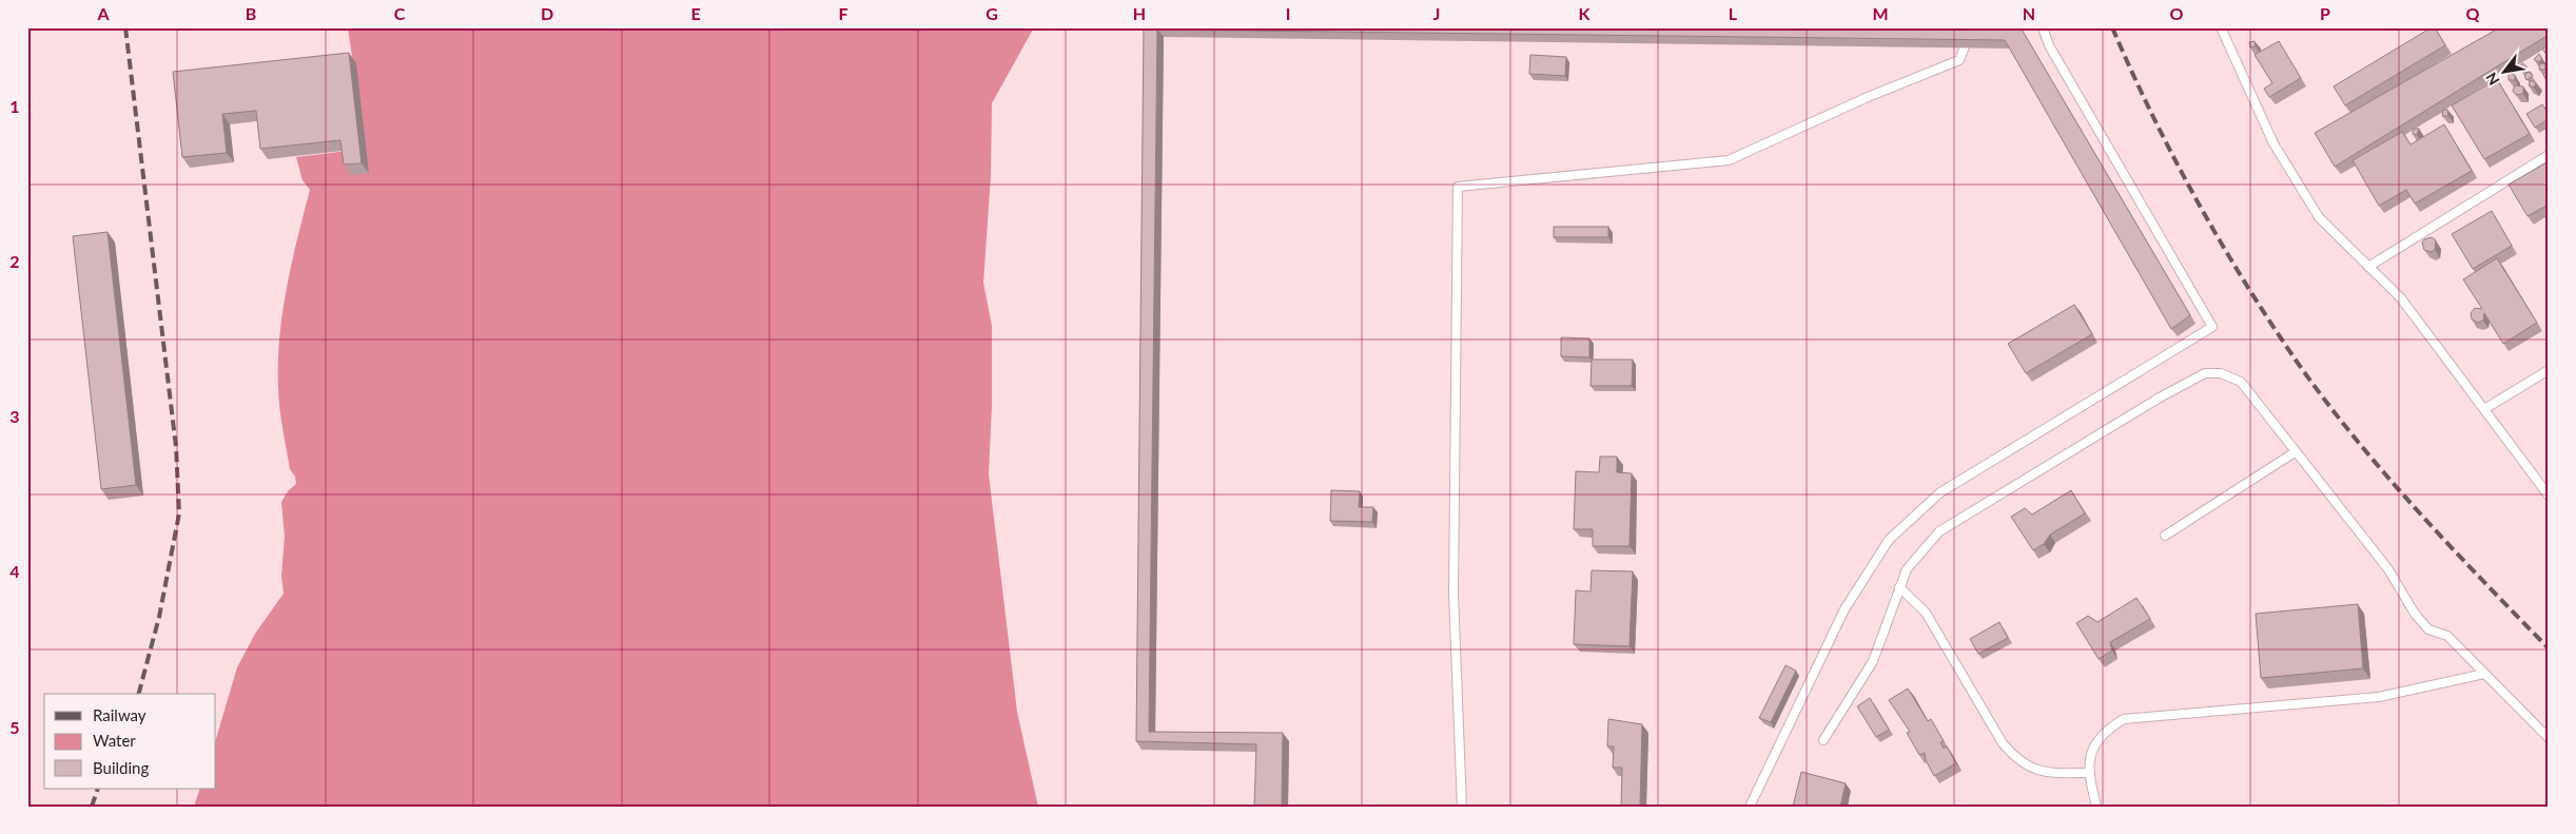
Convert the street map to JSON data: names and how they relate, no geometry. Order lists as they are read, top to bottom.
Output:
{
  "legend": ["Railway", "Water", "Building"],
  "north": "bottom left",
  "grid": {
    "columns": [
      "A",
      "B",
      "C",
      "D",
      "E",
      "F",
      "G",
      "H",
      "I",
      "J",
      "K",
      "L",
      "M",
      "N",
      "O",
      "P",
      "Q"
    ],
    "rows": [
      "1",
      "2",
      "3",
      "4",
      "5"
    ]
  }
}
